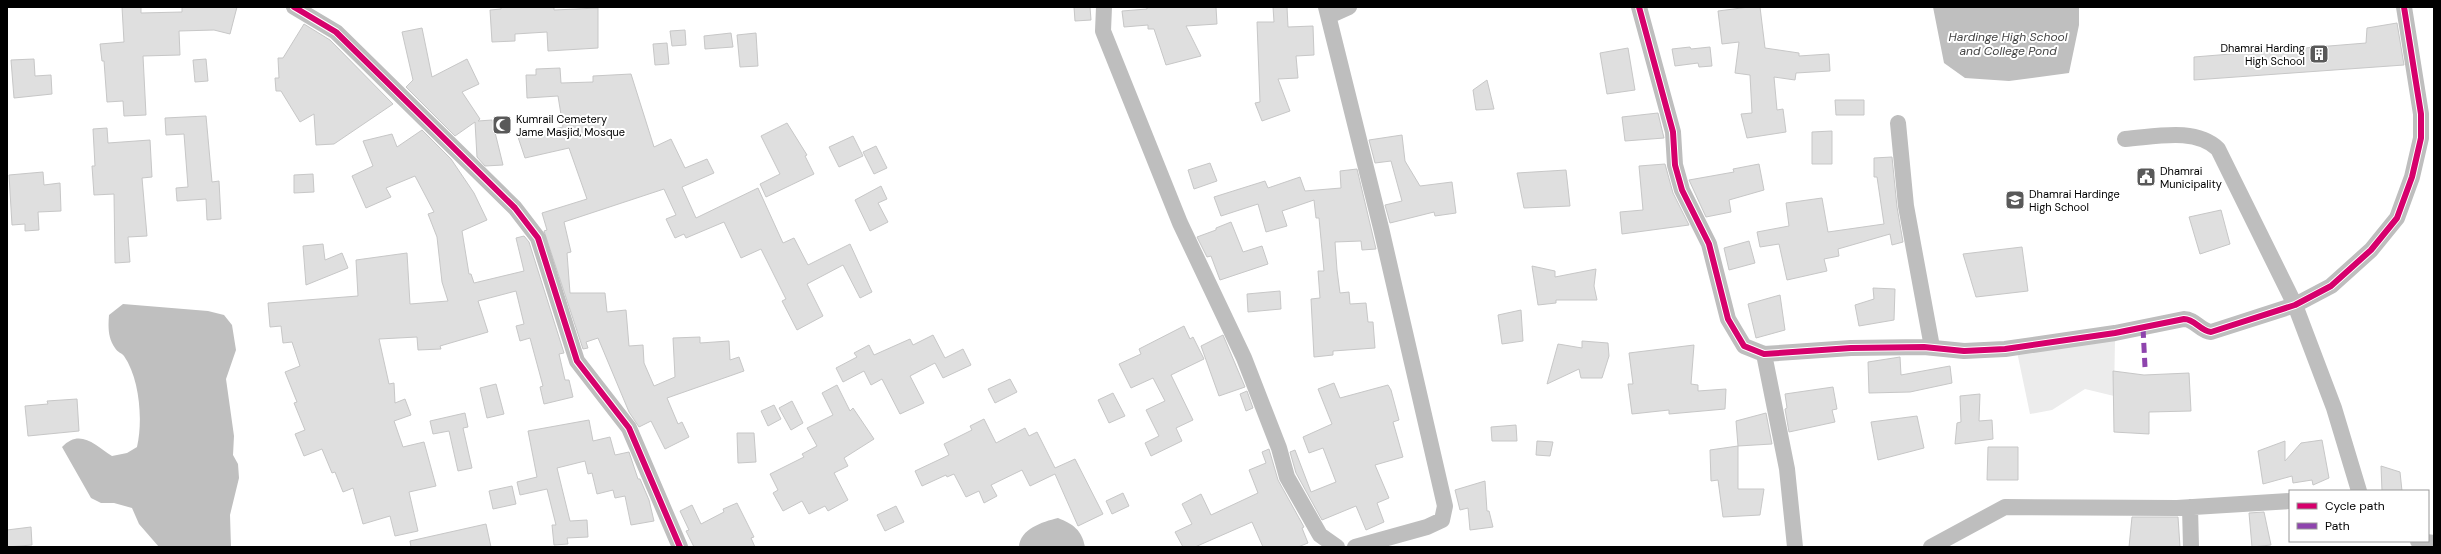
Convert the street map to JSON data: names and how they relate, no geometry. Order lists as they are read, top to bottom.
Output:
{
  "water": ["Hardinge High School and College Pond"],
  "places": {
    "building": ["Dhamrai Harding High School"],
    "mosque": ["Kumrail Cemetery Jame Masjid, Mosque"],
    "public building": ["Dhamrai Municipality"],
    "school or university": ["Dhamrai Hardinge High School"]
  },
  "legend": ["Cycle path", "Path"]
}
